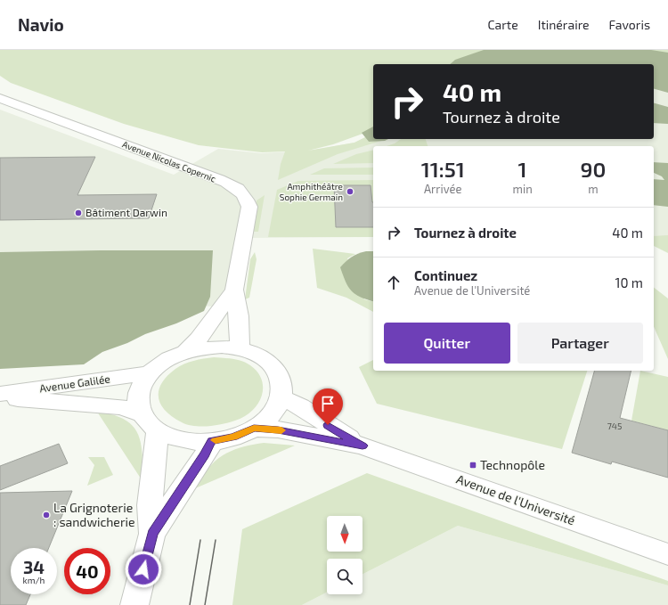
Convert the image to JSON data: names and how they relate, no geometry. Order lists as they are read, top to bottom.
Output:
{
  "streets": {
    "street": ["Avenue Nicolas Copernic", "Avenue Galilée", "Avenue de l'Université"]
  },
  "crossings": [
    ["Avenue Nicolas Copernic", "Avenue Galilée"],
    ["Avenue Nicolas Copernic", "Avenue de l'Université"],
    ["Avenue Galilée", "Avenue de l'Université"]
  ],
  "places": {
    "other": ["Amphithéâtre Sophie Germain", "Bâtiment Darwin", "La Grignoterie : sandwicherie"],
    "transit": ["Technopôle"]
  },
  "house_numbers": ["745"],
  "north": "bottom",
  "page": {
    "header": "Navio",
    "nav": ["Carte", "Itinéraire", "Favoris"],
    "turn": ["40 m", "Tournez à droite"],
    "eta": [
      "11:51",
      "Arrivée",
      "1",
      "min",
      "90",
      "m"
    ],
    "list": [
      {
        "name": "Tournez à droite",
        "value": "40 m"
      },
      {
        "name": "Continuez",
        "note": "Avenue de l'Université",
        "value": "10 m"
      }
    ],
    "buttons": ["Quitter", "Partager"],
    "speed": "34 km/h",
    "limit": "40"
  }
}
